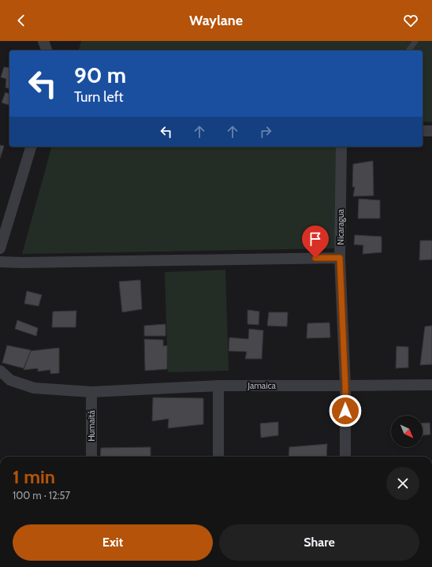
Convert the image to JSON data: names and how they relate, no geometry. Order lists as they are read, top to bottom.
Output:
{
  "streets": {
    "street": ["Nicaragua", "Jamaica", "Humaitá"]
  },
  "crossings": [
    ["Nicaragua", "Jamaica"],
    ["Jamaica", "Humaitá"]
  ],
  "north": "bottom right",
  "page": {
    "header": "Waylane",
    "turn": ["90 m", "Turn left"],
    "heading": ["1 min", "100 m · 12:57"],
    "buttons": ["Exit", "Share"]
  }
}
